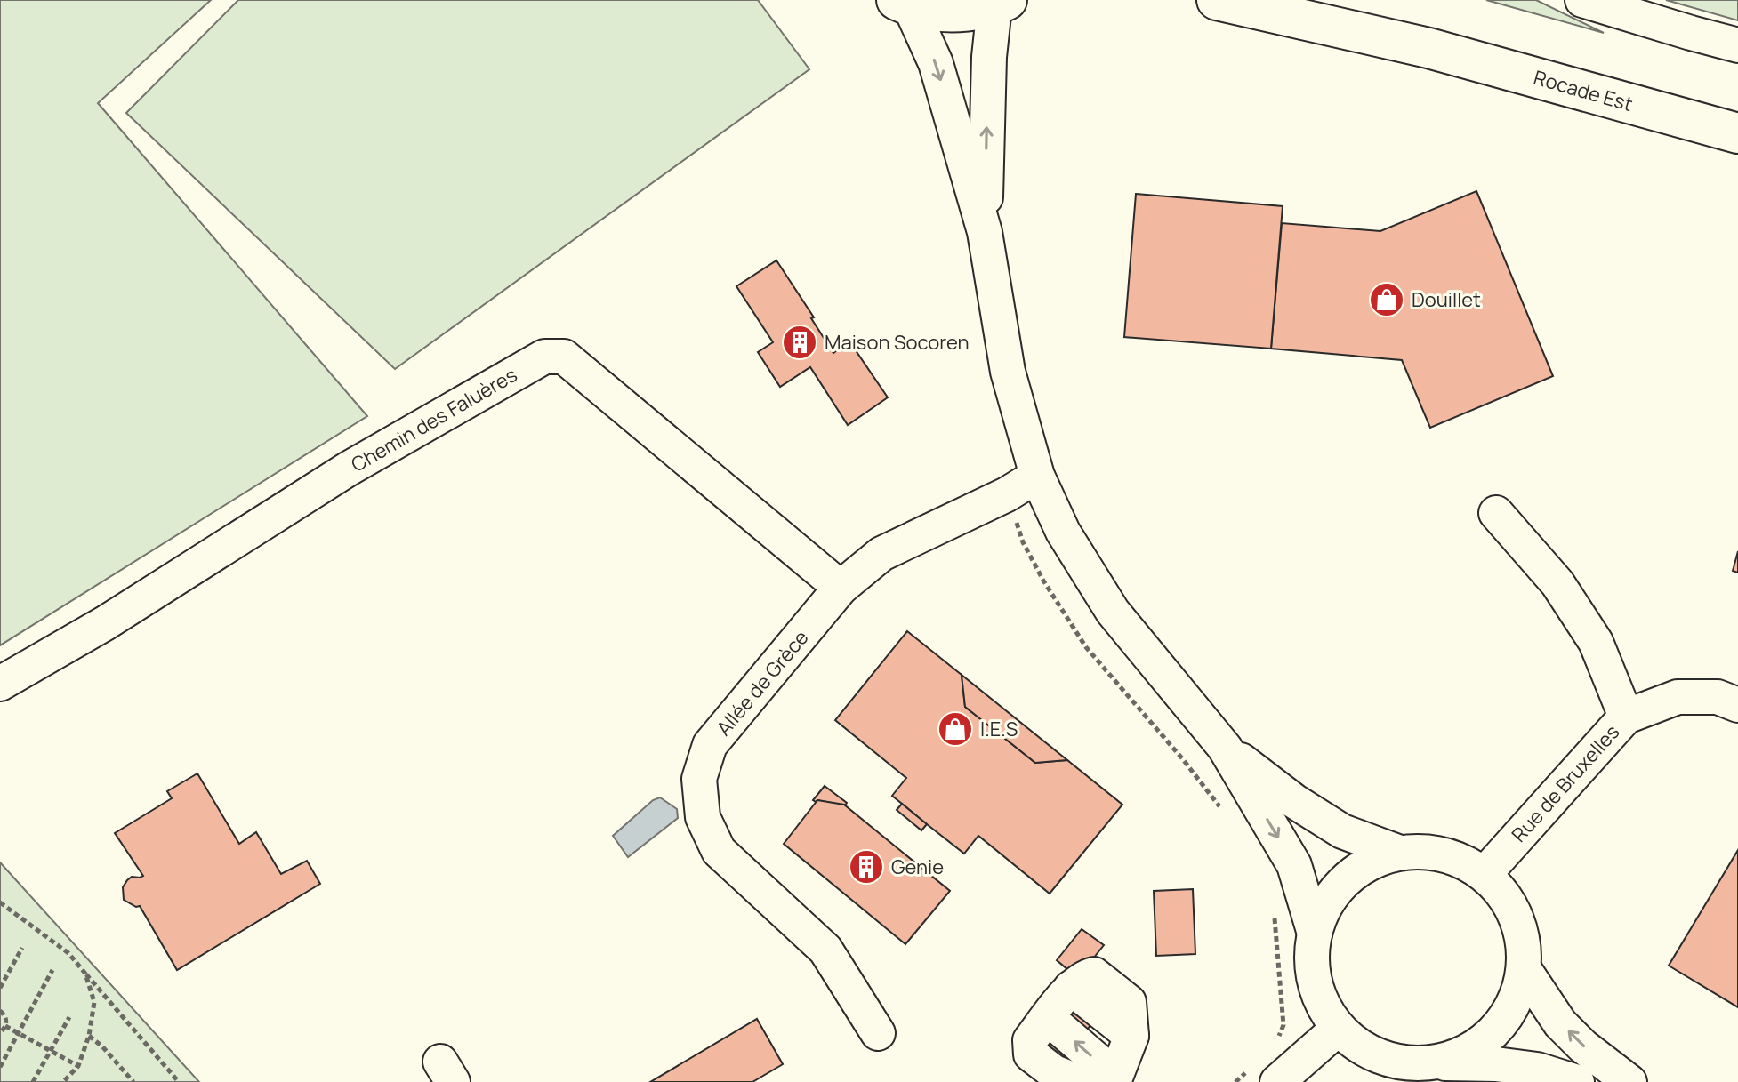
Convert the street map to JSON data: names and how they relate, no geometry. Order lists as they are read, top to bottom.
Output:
{
  "streets": {
    "main road": ["Rocade Est"],
    "street": ["Chemin des Faluères", "Allée de Grèce", "Rue de Bruxelles"]
  },
  "crossings": [
    ["Chemin des Faluères", "Allée de Grèce"]
  ],
  "places": {
    "shop": ["Douillet", "I.E.S"],
    "building": ["Maison Socoren", "Genie"]
  }
}
